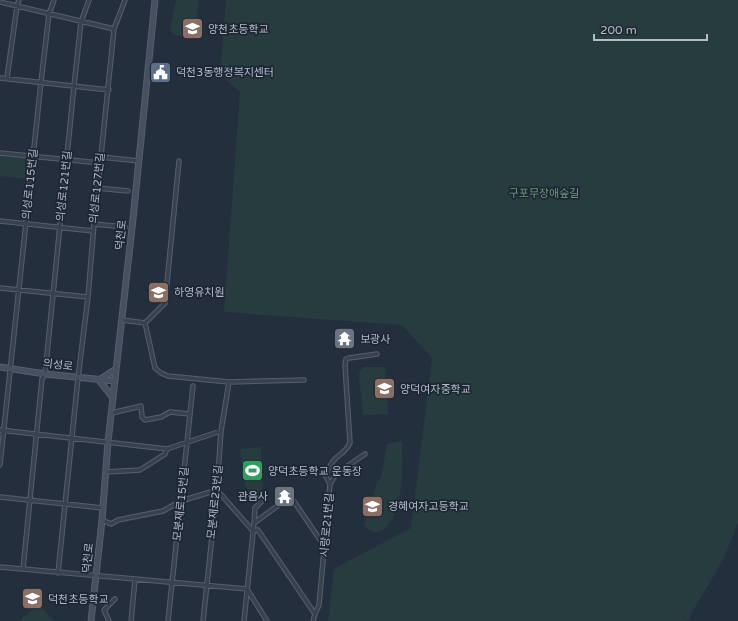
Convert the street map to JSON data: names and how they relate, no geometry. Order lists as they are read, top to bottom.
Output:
{
  "streets": {
    "main road": ["덕천로", "의성로"],
    "street": [
      "의성로115번길",
      "의성로121번길",
      "의성로127번길",
      "모분재로23번길",
      "모분재로15번길",
      "시랑로21번길"
    ]
  },
  "crossings": [
    ["의성로115번길", "의성로"],
    ["의성로121번길", "의성로"],
    ["의성로127번길", "의성로"],
    ["덕천로", "의성로"]
  ],
  "parks": ["구포무장애숲길"],
  "places": {
    "school or university": [
      "양천초등학교",
      "하영유치원",
      "양덕여자중학교",
      "경혜여자고등학교",
      "덕천초등학교"
    ],
    "public building": ["덕천3동행정복지센터"],
    "temple": ["보광사", "관음사"],
    "sports": ["양덕초등학교 운동장"]
  },
  "scale_bar": "200 m"
}
